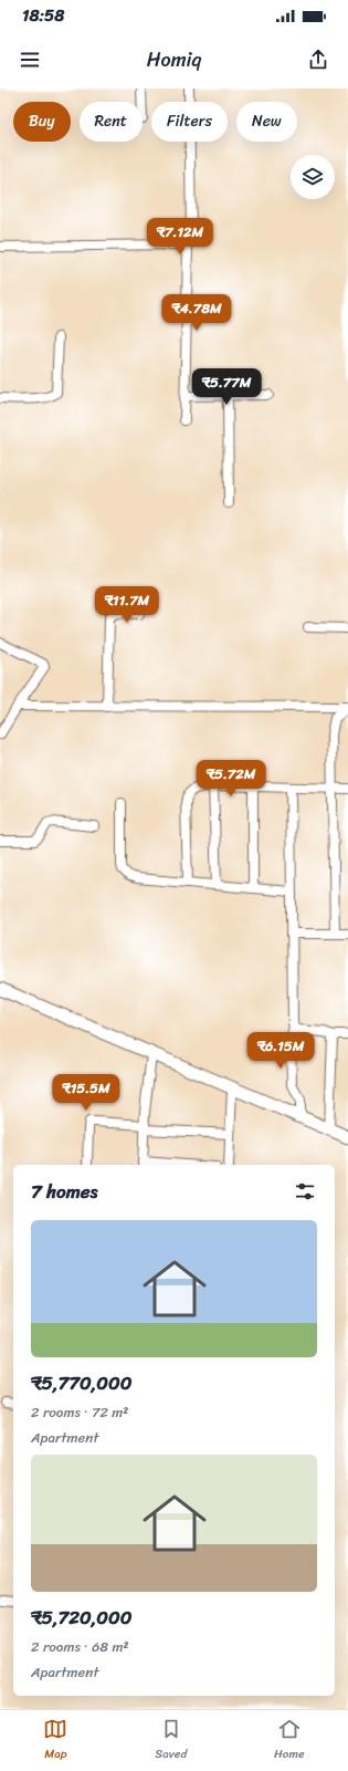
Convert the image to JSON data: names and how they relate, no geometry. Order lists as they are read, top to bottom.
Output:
{
  "page": {
    "status": "18:58",
    "header": "Homiq",
    "chip": [
      "Buy",
      "Rent",
      "Filters",
      "New"
    ],
    "price": [
      "₹7.12M",
      "₹4.78M",
      "₹5.77M",
      "₹11.7M",
      "₹5.72M",
      "₹6.15M",
      "₹15.5M"
    ],
    "heading": "7 homes",
    "list": [
      {
        "name": "₹5,770,000",
        "note": "2 rooms · 72 m² · Apartment"
      },
      {
        "name": "₹5,720,000",
        "note": "2 rooms · 68 m² · Apartment"
      }
    ],
    "tabs": ["Map", "Saved", "Home"]
  }
}
